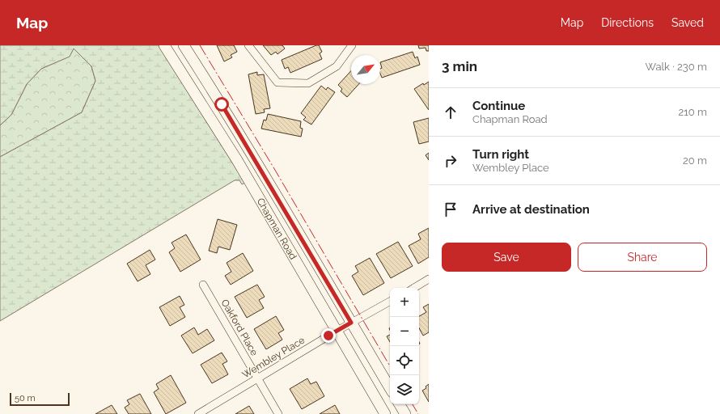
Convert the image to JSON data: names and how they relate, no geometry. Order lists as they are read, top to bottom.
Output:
{
  "streets": {
    "street": ["Chapman Road", "Oakford Place", "Wembley Place"]
  },
  "crossings": [
    ["Chapman Road", "Wembley Place"],
    ["Oakford Place", "Wembley Place"]
  ],
  "scale_bar": "50 m",
  "north": "top right",
  "page": {
    "header": "Map",
    "nav": ["Map", "Directions", "Saved"],
    "heading": ["3 min", "Walk · 230 m"],
    "list": [
      ["Continue", "Chapman Road", "210 m"],
      ["Turn right", "Wembley Place", "20 m"],
      "Arrive at destination"
    ],
    "buttons": ["Save", "Share"],
    "map_buttons": ["+", "−"],
    "scale": "50 m"
  }
}
